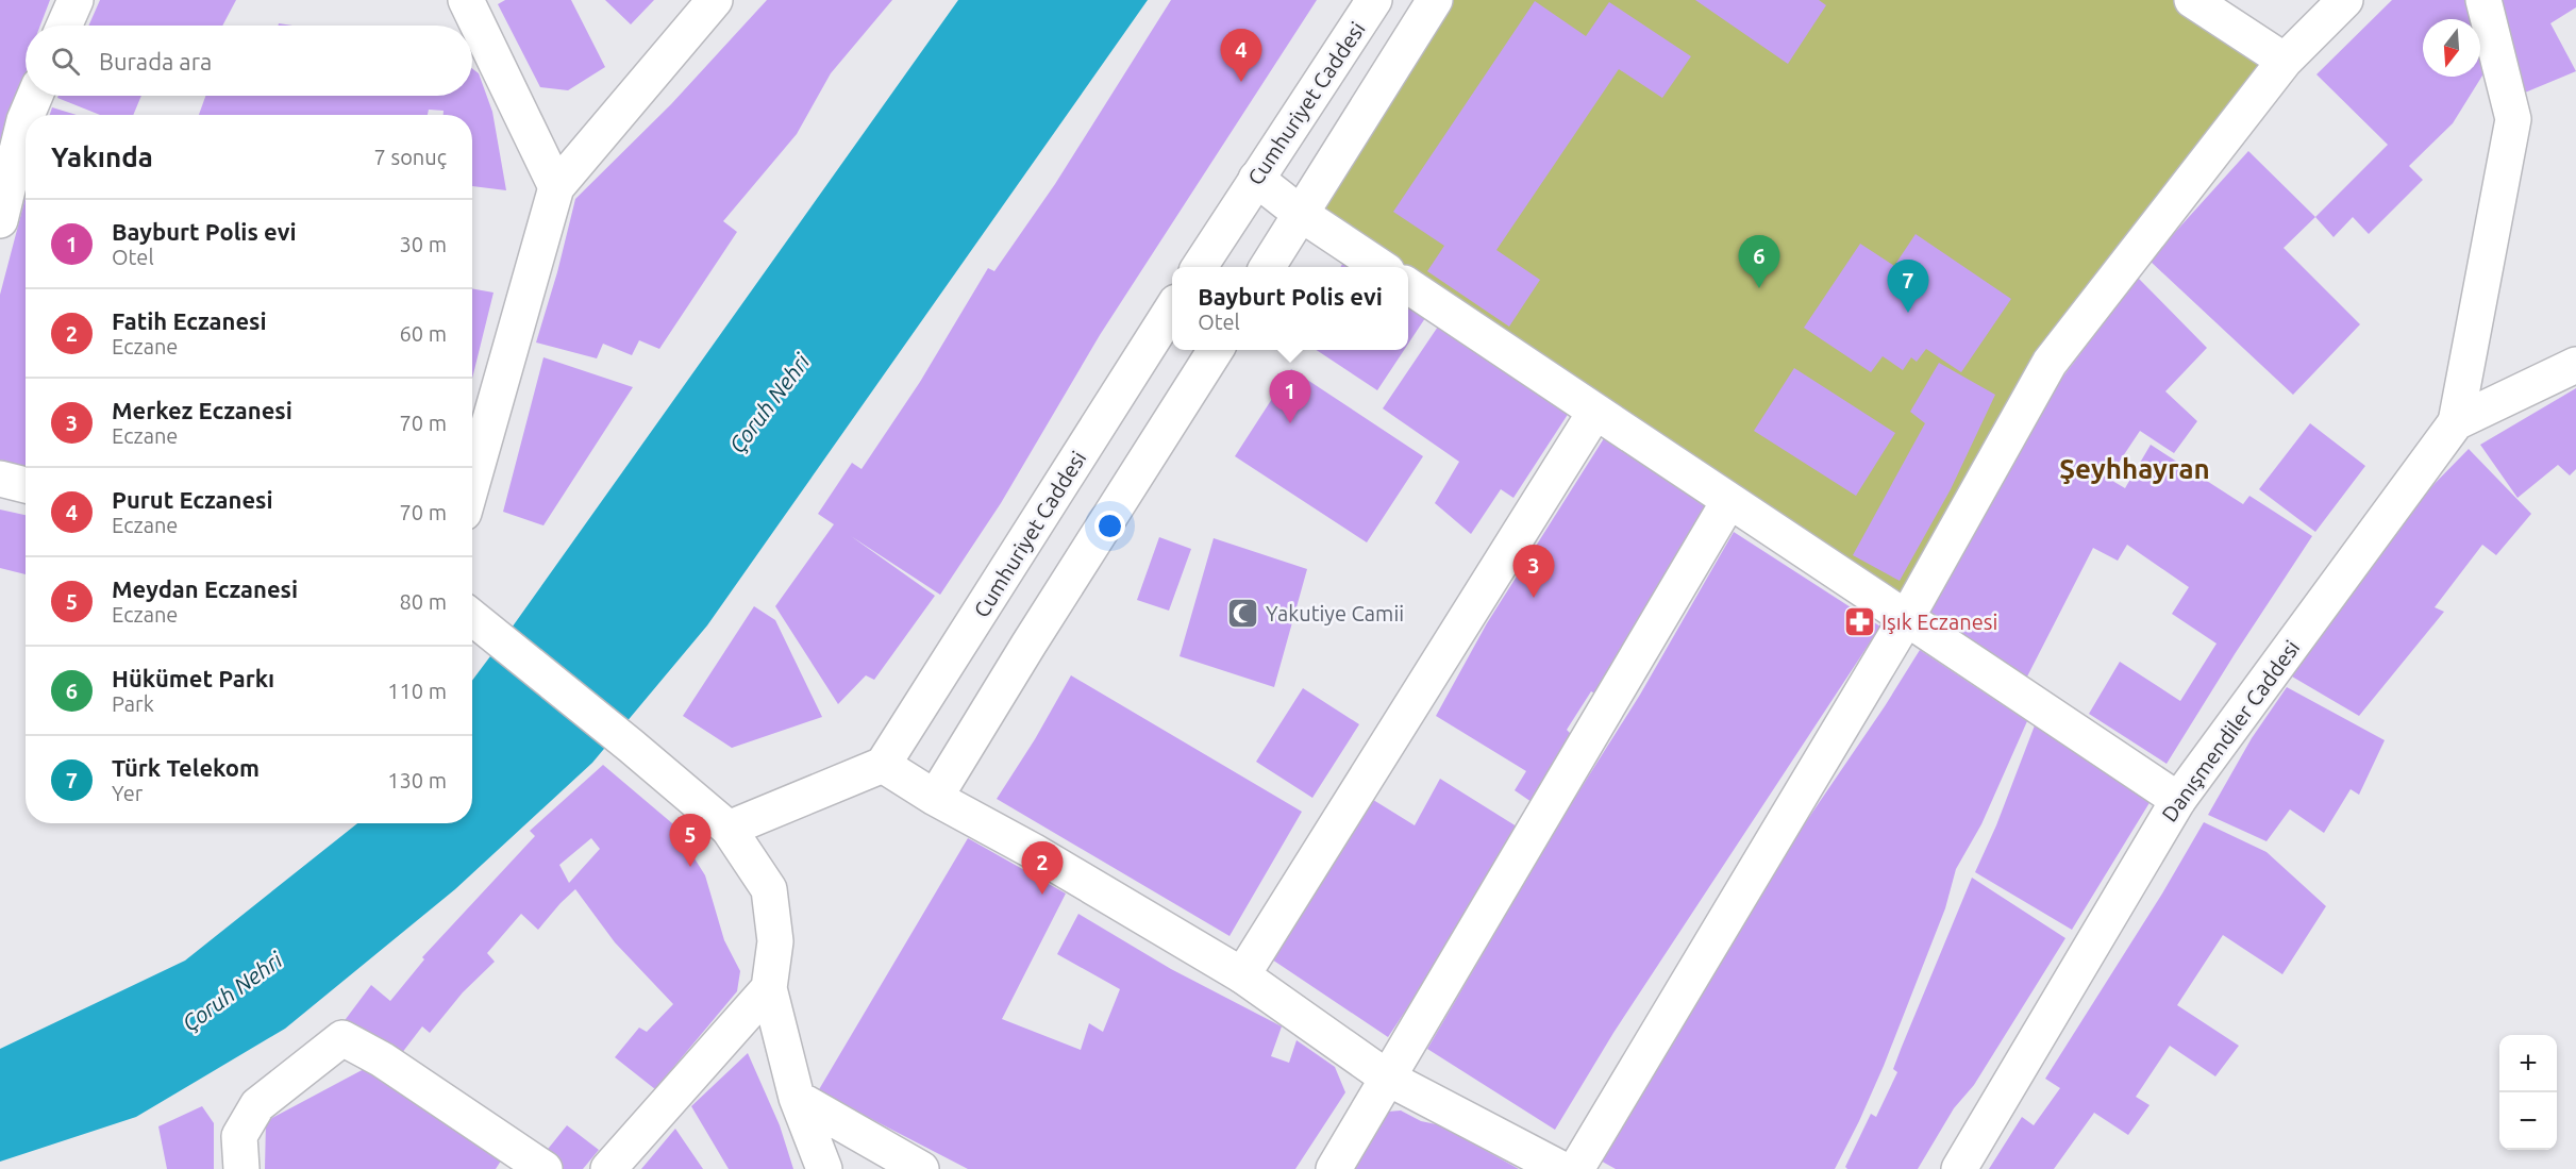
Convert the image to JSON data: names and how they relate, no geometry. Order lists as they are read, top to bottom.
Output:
{
  "streets": {
    "street": ["Cumhuriyet Caddesi", "Danışmendiler Caddesi"]
  },
  "districts": ["Şeyhhayran"],
  "water": ["Çoruh Nehri"],
  "places": {
    "mosque": ["Yakutiye Camii"],
    "pharmacy": ["Işık Eczanesi"]
  },
  "north": "bottom",
  "page": {
    "search": "Burada ara",
    "pins": [
      "4",
      "6",
      "7",
      "1",
      "3",
      "5",
      "2"
    ],
    "heading": ["Yakında", "7 sonuç"],
    "list": [
      {
        "mark": "1",
        "name": "Bayburt Polis evi",
        "note": "Otel",
        "value": "30 m"
      },
      {
        "mark": "2",
        "name": "Fatih Eczanesi",
        "note": "Eczane",
        "value": "60 m"
      },
      {
        "mark": "3",
        "name": "Merkez Eczanesi",
        "note": "Eczane",
        "value": "70 m"
      },
      {
        "mark": "4",
        "name": "Purut Eczanesi",
        "note": "Eczane",
        "value": "70 m"
      },
      {
        "mark": "5",
        "name": "Meydan Eczanesi",
        "note": "Eczane",
        "value": "80 m"
      },
      {
        "mark": "6",
        "name": "Hükümet Parkı",
        "note": "Park",
        "value": "110 m"
      },
      {
        "mark": "7",
        "name": "Türk Telekom",
        "note": "Yer",
        "value": "130 m"
      }
    ],
    "popup": ["Bayburt Polis evi", "Otel"],
    "map_buttons": ["+", "−"]
  }
}
